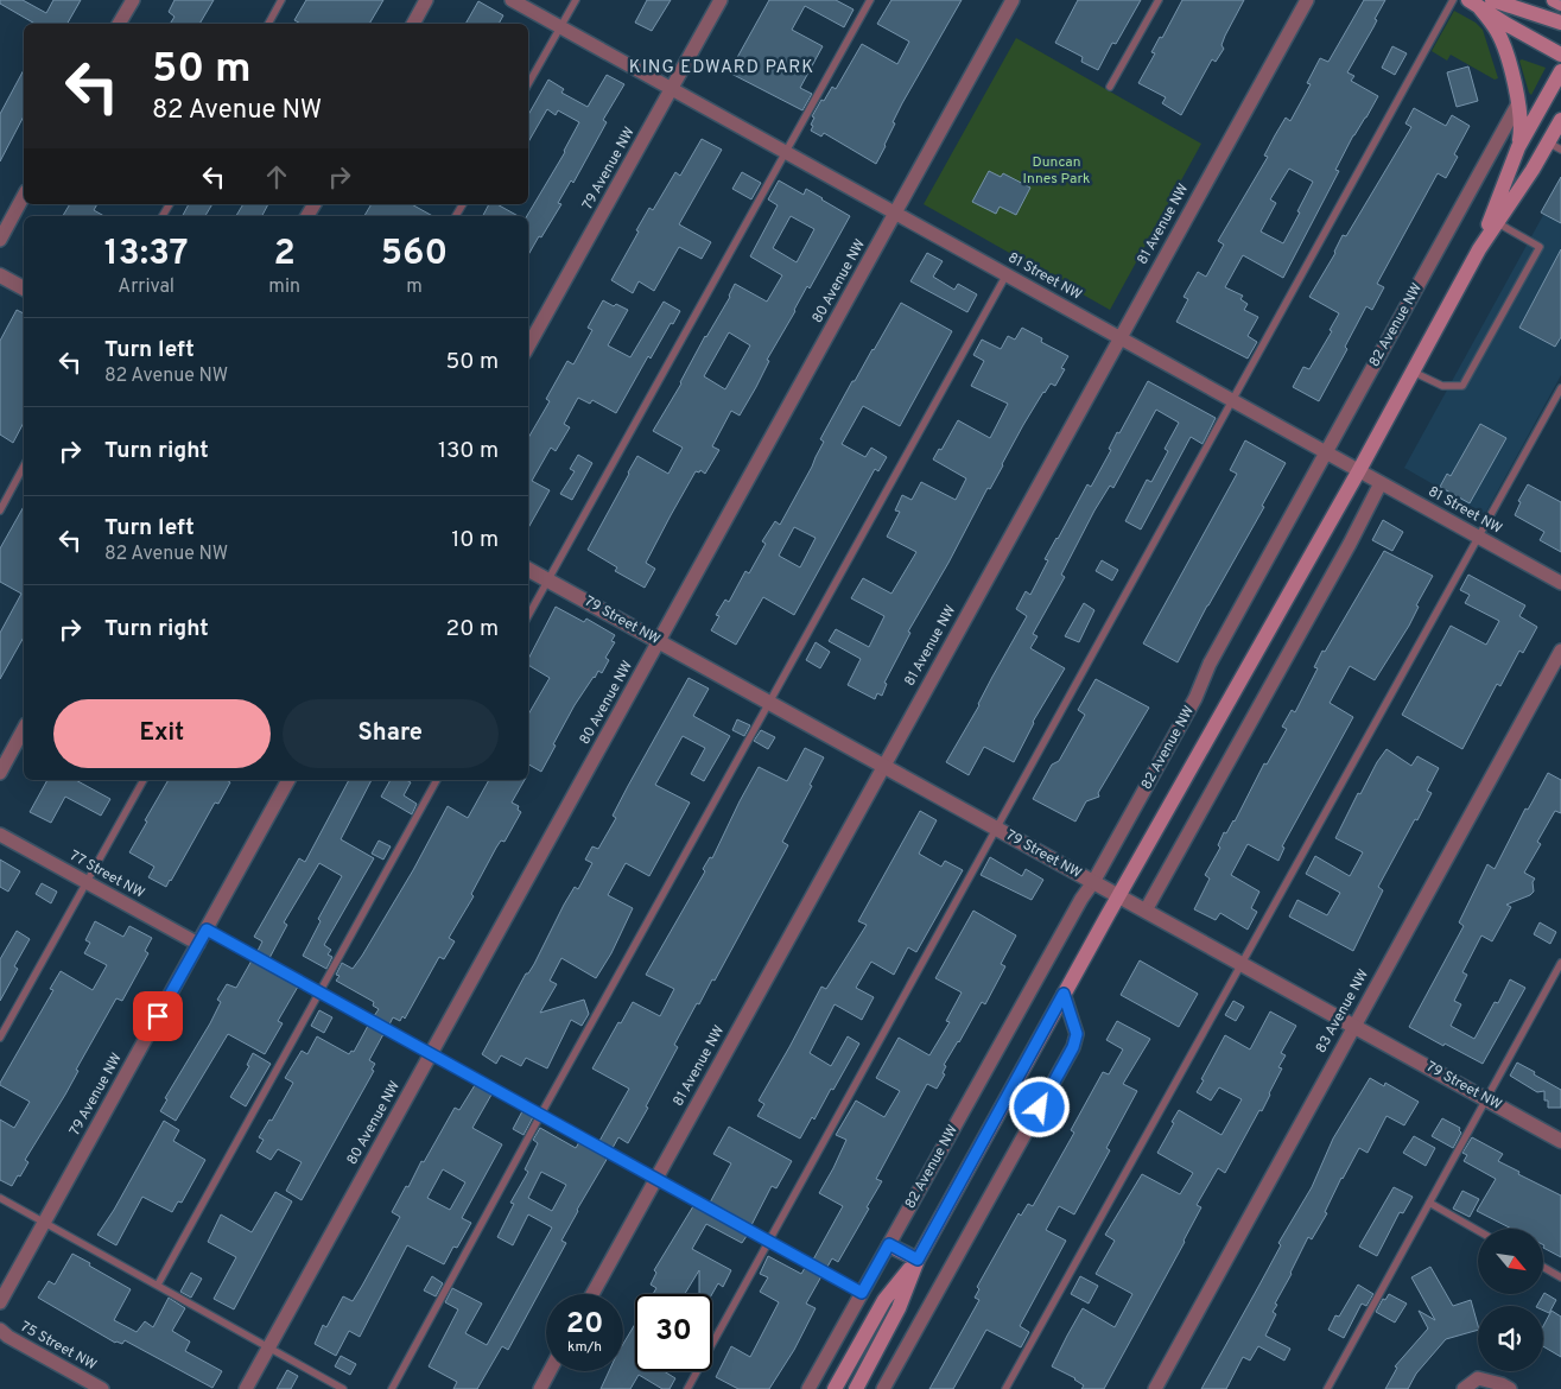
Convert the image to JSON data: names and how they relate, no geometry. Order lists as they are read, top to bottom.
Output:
{
  "streets": {
    "main road": ["82 Avenue NW"],
    "street": [
      "79 Avenue NW",
      "81 Avenue NW",
      "81 Street NW",
      "80 Avenue NW",
      "79 Street NW",
      "77 Street NW",
      "83 Avenue NW",
      "75 Street NW"
    ]
  },
  "crossings": [
    ["79 Avenue NW", "81 Street NW"],
    ["79 Avenue NW", "77 Street NW"],
    ["81 Avenue NW", "81 Street NW"],
    ["81 Avenue NW", "79 Street NW"],
    ["81 Street NW", "80 Avenue NW"],
    ["81 Street NW", "82 Avenue NW"],
    ["80 Avenue NW", "79 Street NW"],
    ["82 Avenue NW", "79 Street NW"],
    ["79 Street NW", "83 Avenue NW"]
  ],
  "districts": ["KING EDWARD PARK"],
  "parks": ["Duncan Innes Park"],
  "north": "bottom right",
  "page": {
    "turn": ["50 m", "82 Avenue NW"],
    "eta": [
      "13:37",
      "Arrival",
      "2",
      "min",
      "560",
      "m"
    ],
    "list": [
      {
        "name": "Turn left",
        "note": "82 Avenue NW",
        "value": "50 m"
      },
      {
        "name": "Turn right",
        "value": "130 m"
      },
      {
        "name": "Turn left",
        "note": "82 Avenue NW",
        "value": "10 m"
      },
      {
        "name": "Turn right",
        "value": "20 m"
      }
    ],
    "buttons": ["Exit", "Share"],
    "speed": "20 km/h",
    "limit": "30"
  }
}
